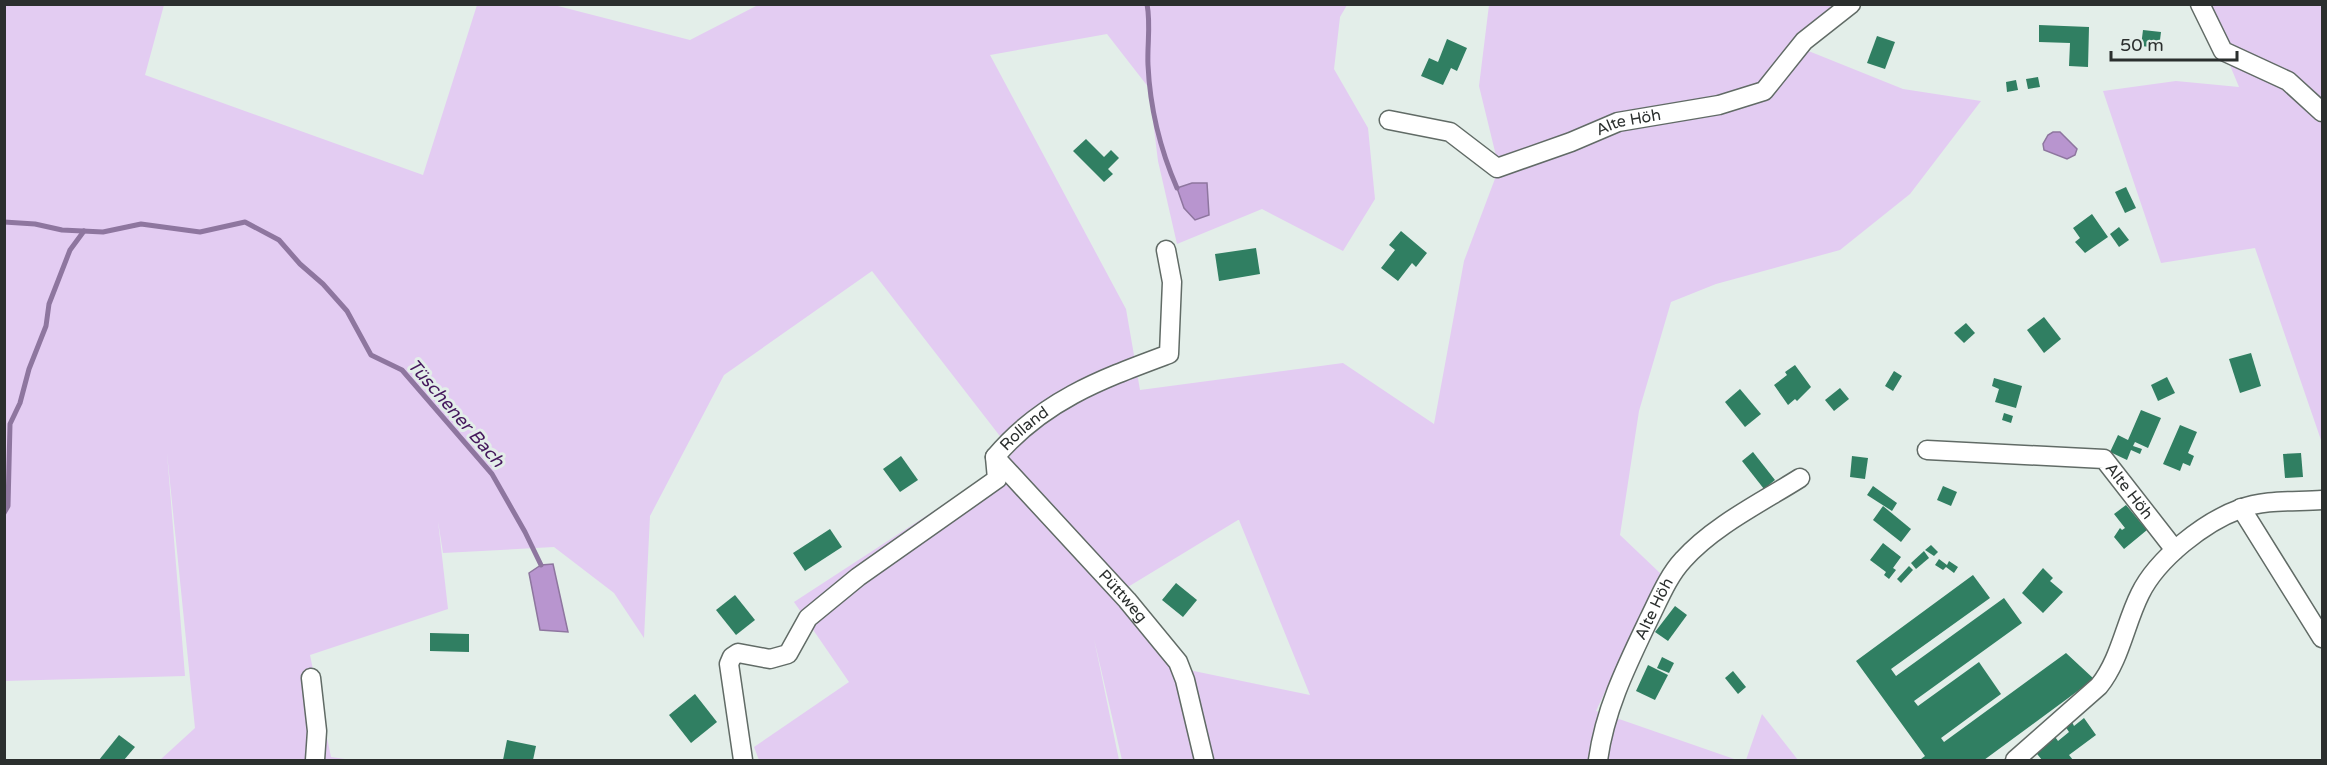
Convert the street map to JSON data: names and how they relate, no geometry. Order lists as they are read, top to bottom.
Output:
{
  "streets": {
    "lane": ["Alte Höh", "Rolland", "Püttweg"]
  },
  "crossings": [
    ["Rolland", "Püttweg"]
  ],
  "water": ["Tüschener Bach"],
  "scale_bar": "50 m"
}
